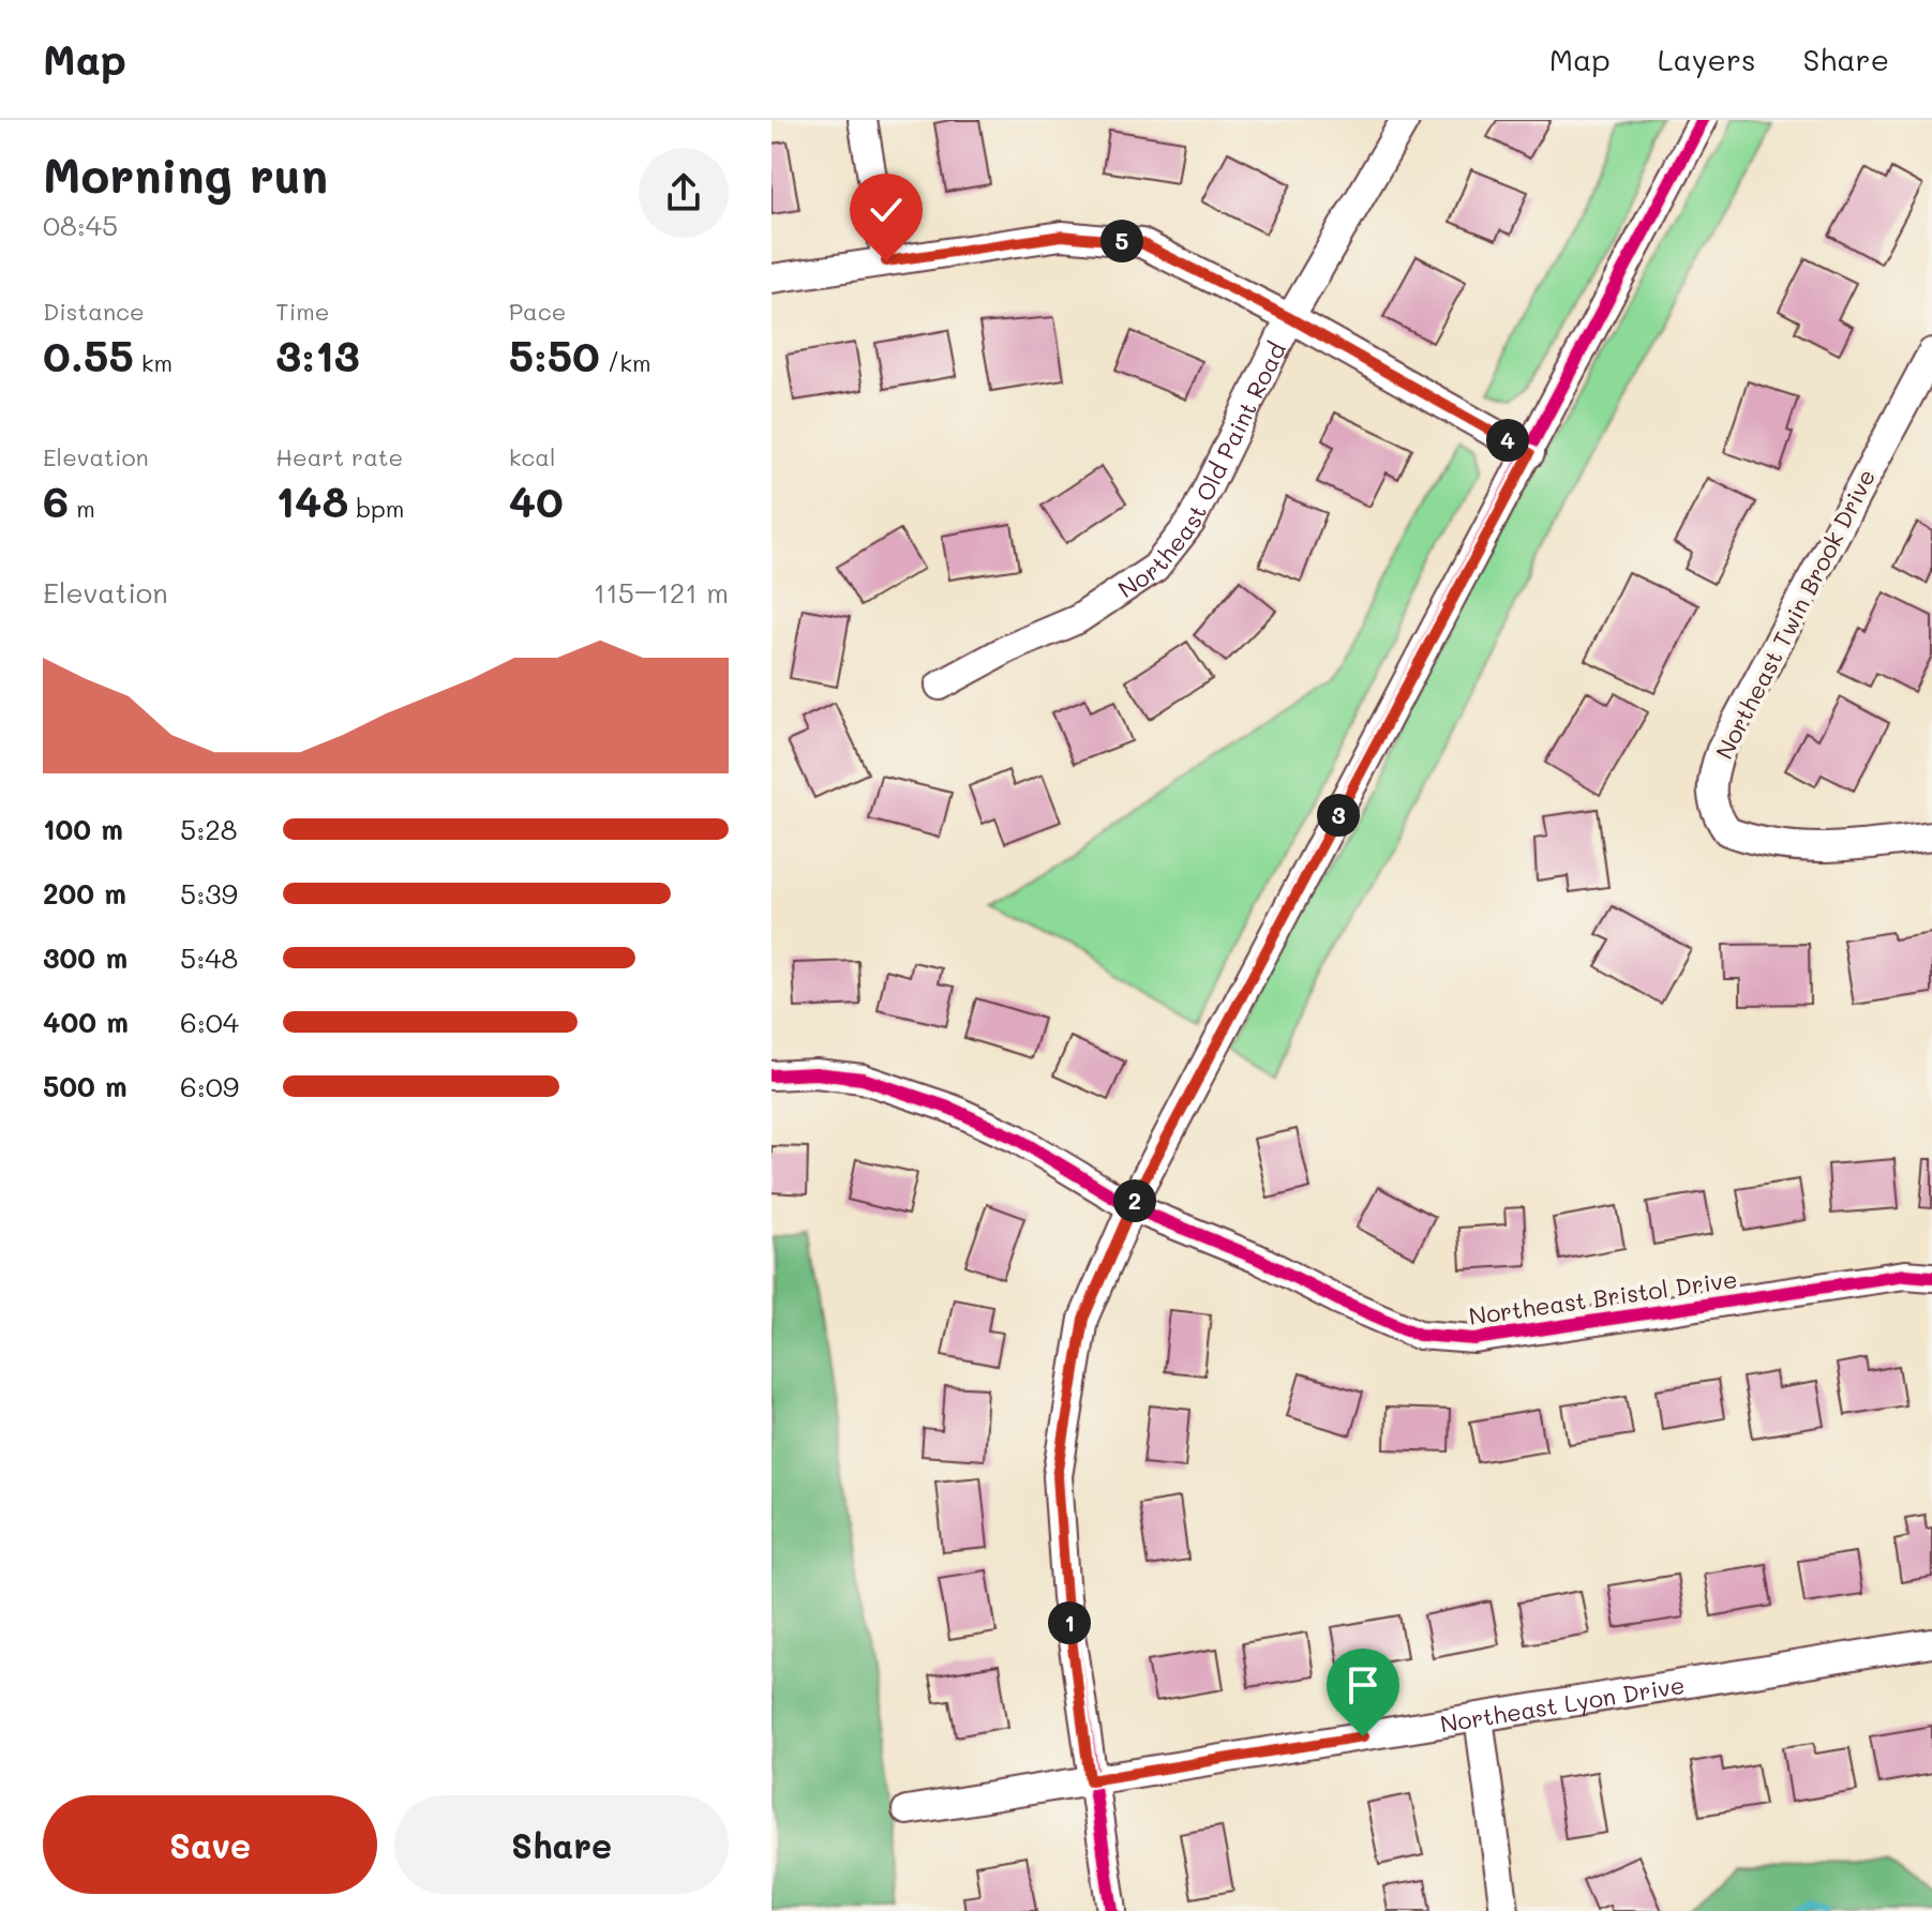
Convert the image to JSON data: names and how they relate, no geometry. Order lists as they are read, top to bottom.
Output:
{
  "streets": {
    "street": [
      "Northeast Old Paint Road",
      "Northeast Twin Brook Drive",
      "Northeast Bristol Drive",
      "Northeast Lyon Drive"
    ]
  },
  "page": {
    "header": "Map",
    "nav": ["Map", "Layers", "Share"],
    "heading": ["Morning run", "08:45"],
    "pins": [
      "5",
      "4",
      "3",
      "2",
      "1"
    ],
    "stats": [
      ["Distance", "0.55 km"],
      ["Time", "3:13"],
      ["Pace", "5:50 /km"],
      ["Elevation", "6 m"],
      ["Heart rate", "148 bpm"],
      ["kcal", "40"]
    ],
    "chart": ["Elevation", "115–121 m"],
    "list": [
      {
        "name": "100 m",
        "note": "5:28"
      },
      {
        "name": "200 m",
        "note": "5:39"
      },
      {
        "name": "300 m",
        "note": "5:48"
      },
      {
        "name": "400 m",
        "note": "6:04"
      },
      {
        "name": "500 m",
        "note": "6:09"
      }
    ],
    "buttons": ["Save", "Share"]
  }
}
